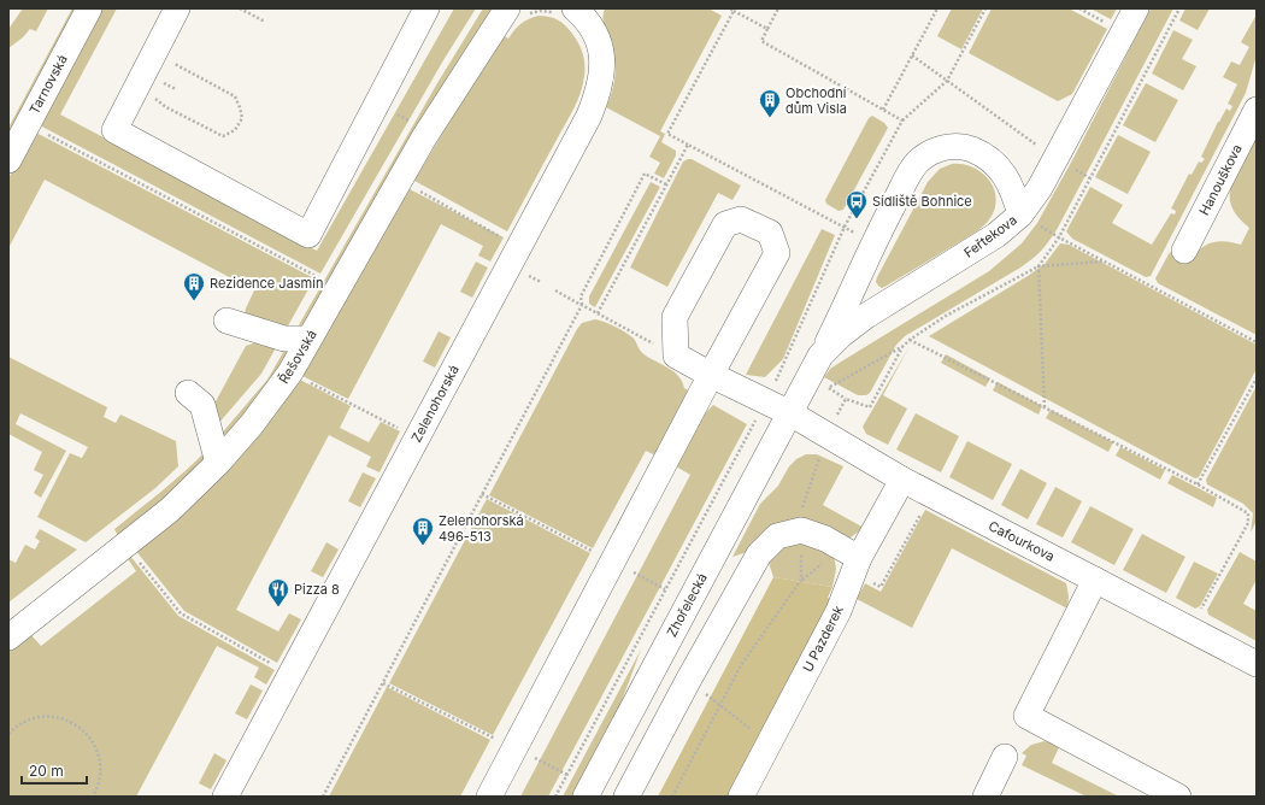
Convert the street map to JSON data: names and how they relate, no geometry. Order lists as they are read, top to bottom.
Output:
{
  "streets": {
    "street": [
      "Tarnovská",
      "Hanouškova",
      "Feřtekova",
      "Řešovská",
      "Zelenohorská",
      "Cafourkova",
      "Zhořelecká",
      "U Pazderek"
    ]
  },
  "crossings": [
    ["Feřtekova", "Cafourkova"],
    ["Feřtekova", "Zhořelecká"],
    ["Cafourkova", "Zhořelecká"],
    ["Cafourkova", "U Pazderek"]
  ],
  "places": {
    "building": ["Obchodní dům Visla", "Rezidence Jasmín", "Zelenohorská 496-513"],
    "bus stop": ["Sídliště Bohnice"],
    "restaurant": ["Pizza 8"]
  },
  "scale_bar": "20 m"
}
